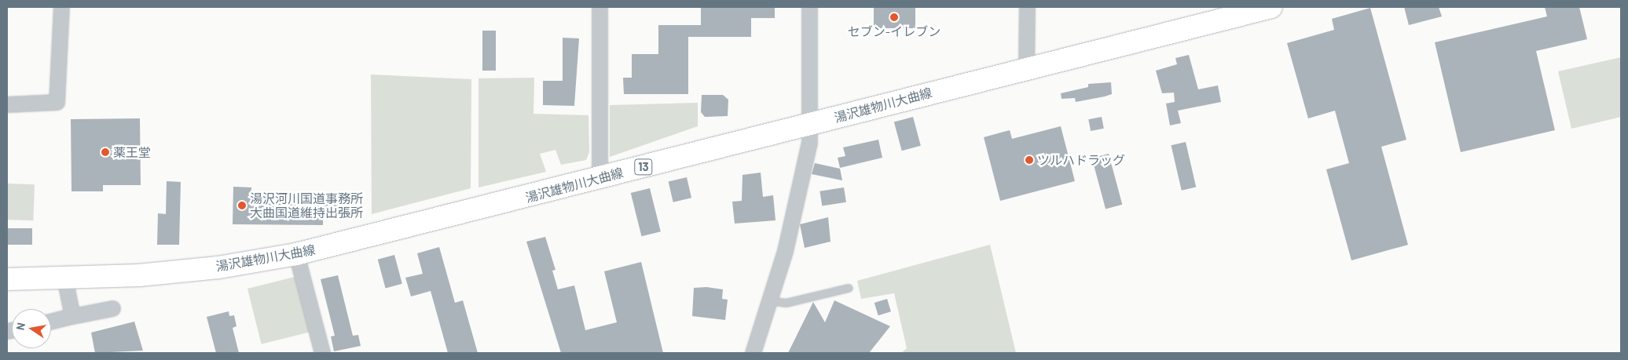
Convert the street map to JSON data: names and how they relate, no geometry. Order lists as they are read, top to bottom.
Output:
{
  "streets": {
    "main road": ["湯沢雄物川大曲線", "13"]
  },
  "places": [
    "セブン-イレブン",
    "薬王堂",
    "ツルハドラッグ",
    "湯沢河川国道事務所 大曲国道維持出張所"
  ],
  "north": "left"
}
